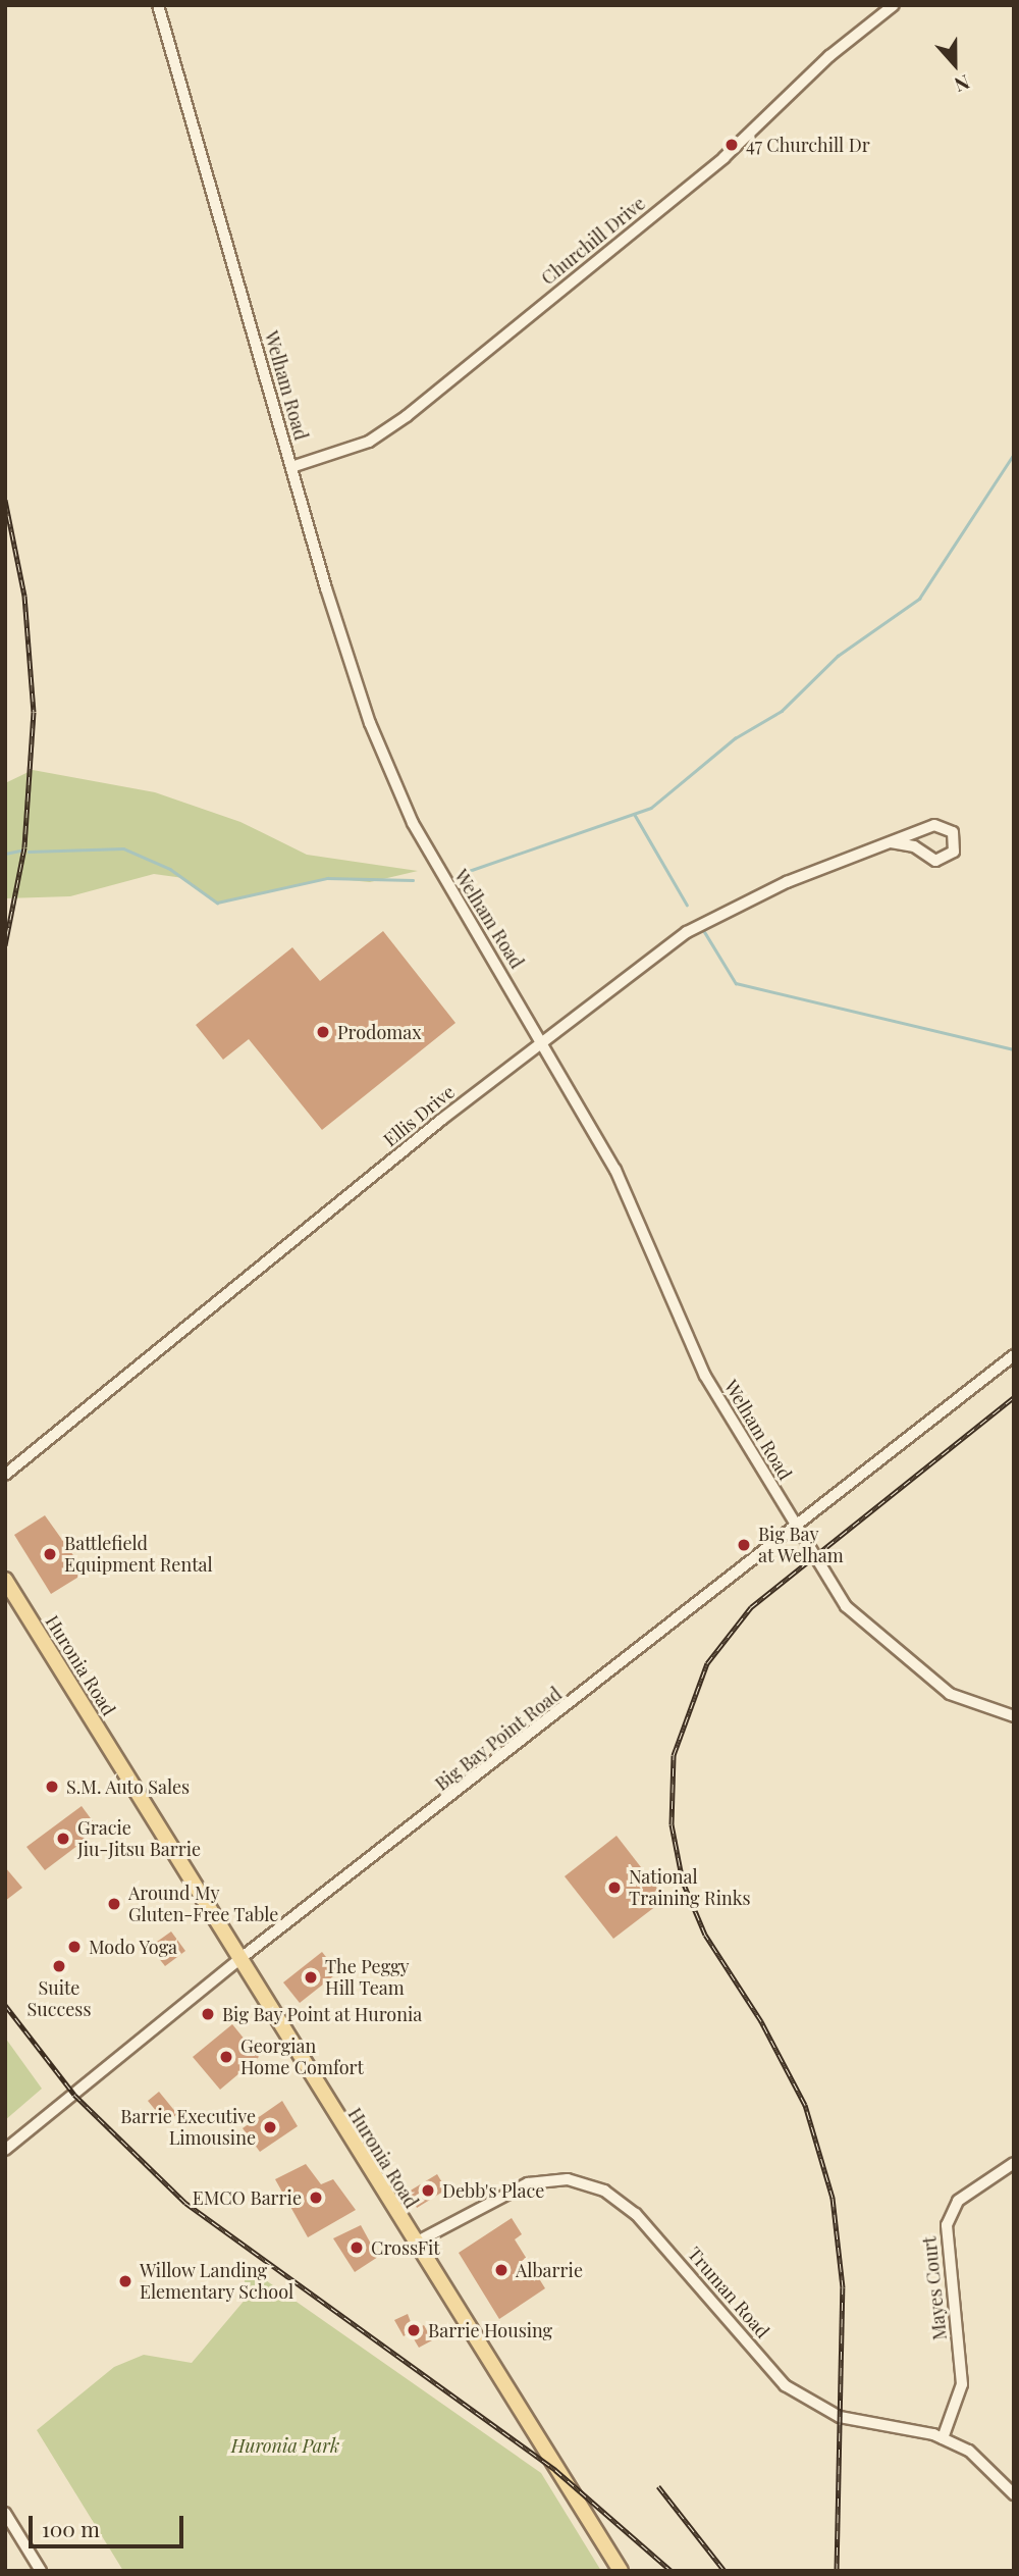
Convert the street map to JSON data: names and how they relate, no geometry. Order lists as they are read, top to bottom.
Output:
{
  "streets": {
    "main road": ["Huronia Road"],
    "street": [
      "Churchill Drive",
      "Welham Road",
      "Ellis Drive",
      "Big Bay Point Road",
      "Mayes Court",
      "Truman Road"
    ]
  },
  "crossings": [
    ["Churchill Drive", "Welham Road"],
    ["Welham Road", "Ellis Drive"],
    ["Welham Road", "Big Bay Point Road"],
    ["Huronia Road", "Big Bay Point Road"],
    ["Huronia Road", "Truman Road"],
    ["Mayes Court", "Truman Road"]
  ],
  "parks": ["Huronia Park"],
  "places": [
    "47 Churchill Dr",
    "Prodomax",
    "Big Bay at Welham",
    "Battlefield Equipment Rental",
    "S.M. Auto Sales",
    "Gracie Jiu-Jitsu Barrie",
    "National Training Rinks",
    "Around My Gluten-Free Table",
    "Modo Yoga",
    "Suite Success",
    "The Peggy Hill Team",
    "Big Bay Point at Huronia",
    "Georgian Home Comfort",
    "Barrie Executive Limousine",
    "Debb's Place",
    "EMCO Barrie",
    "CrossFit",
    "Albarrie",
    "Willow Landing Elementary School",
    "Barrie Housing"
  ],
  "scale_bar": "100 m",
  "north": "bottom"
}
